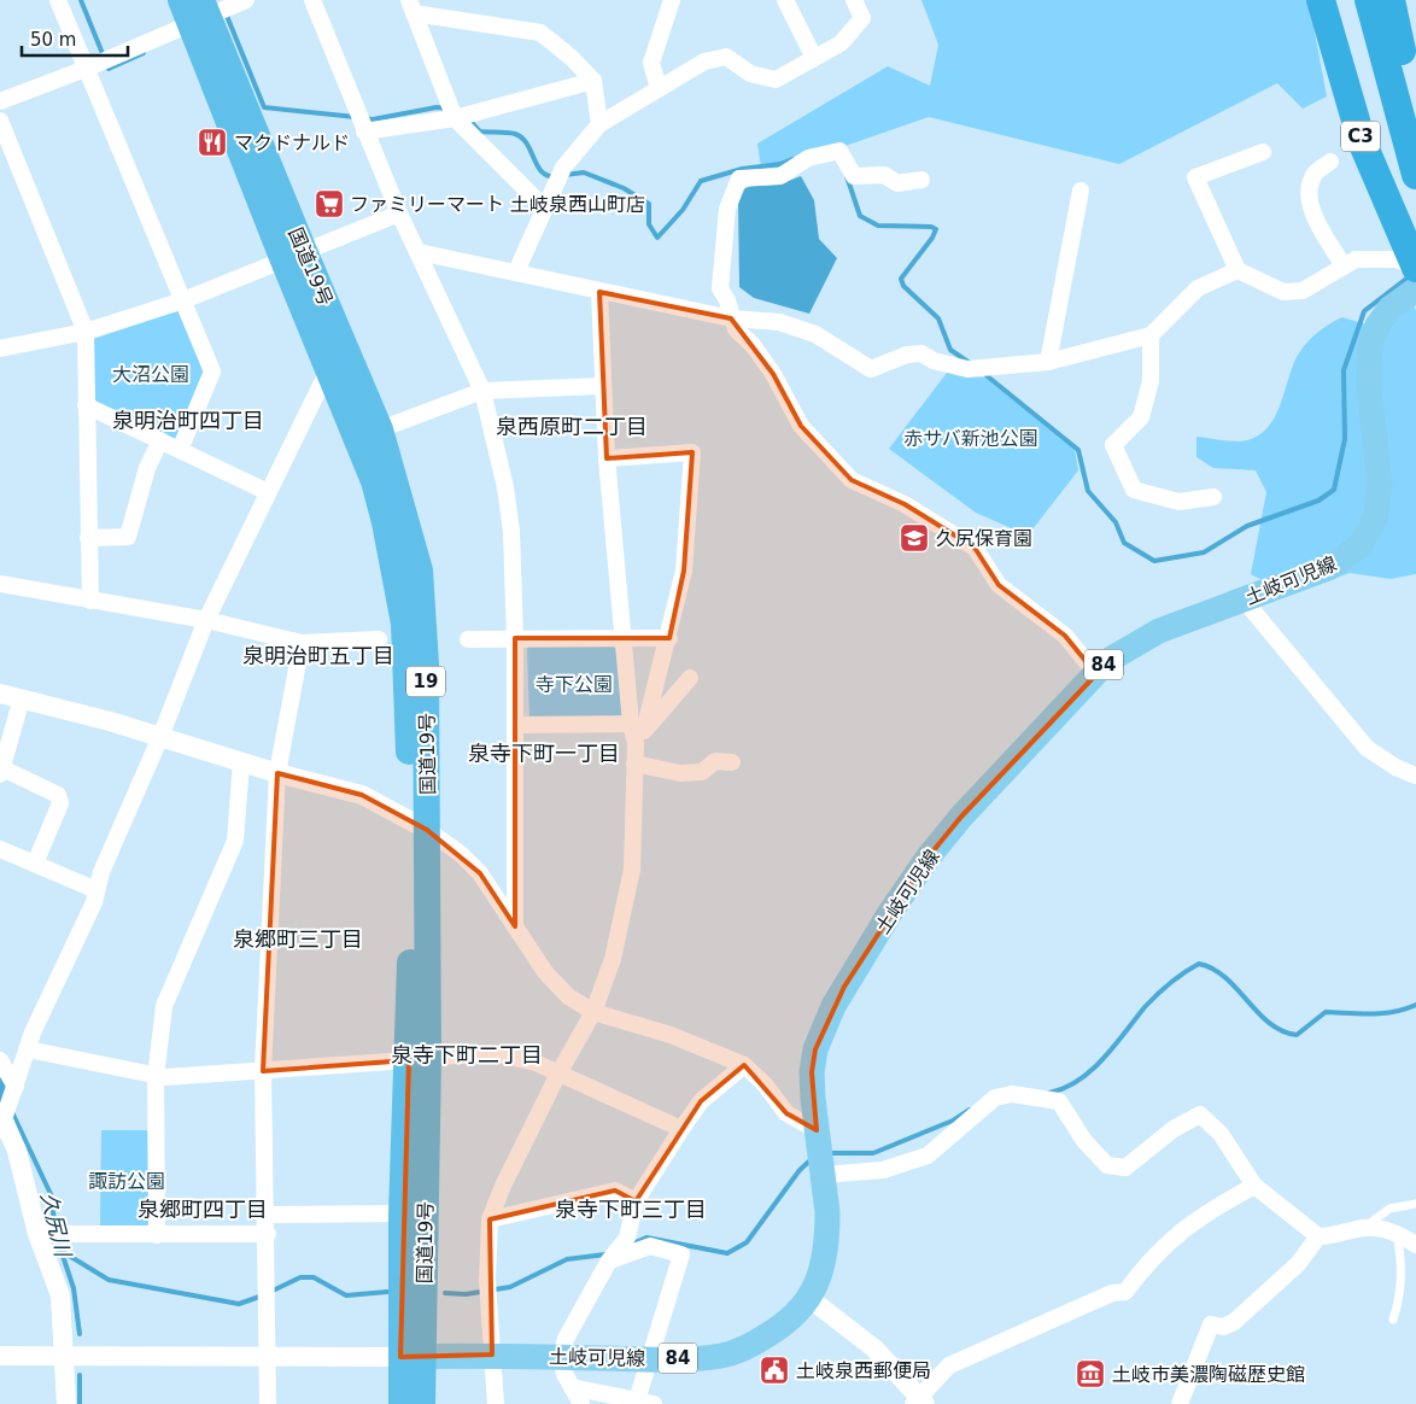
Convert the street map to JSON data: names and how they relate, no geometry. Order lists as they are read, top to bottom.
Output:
{
  "streets": {
    "highway": ["C3", "国道19号", "19"],
    "main road": ["土岐可児線", "84"]
  },
  "crossings": [
    ["国道19号", "土岐可児線"]
  ],
  "districts": [
    "泉明治町四丁目",
    "泉西原町二丁目",
    "泉明治町五丁目",
    "泉寺下町一丁目",
    "泉郷町三丁目",
    "泉寺下町二丁目",
    "泉郷町四丁目",
    "泉寺下町三丁目"
  ],
  "water": ["久尻川"],
  "parks": [
    "大沼公園",
    "赤サバ新池公園",
    "寺下公園",
    "諏訪公園"
  ],
  "places": {
    "restaurant": ["マクドナルド"],
    "supermarket": ["ファミリーマート 土岐泉西山町店"],
    "school or university": ["久尻保育園"],
    "public building": ["土岐泉西郵便局"],
    "museum": ["土岐市美濃陶磁歴史館"]
  },
  "scale_bar": "50 m"
}
